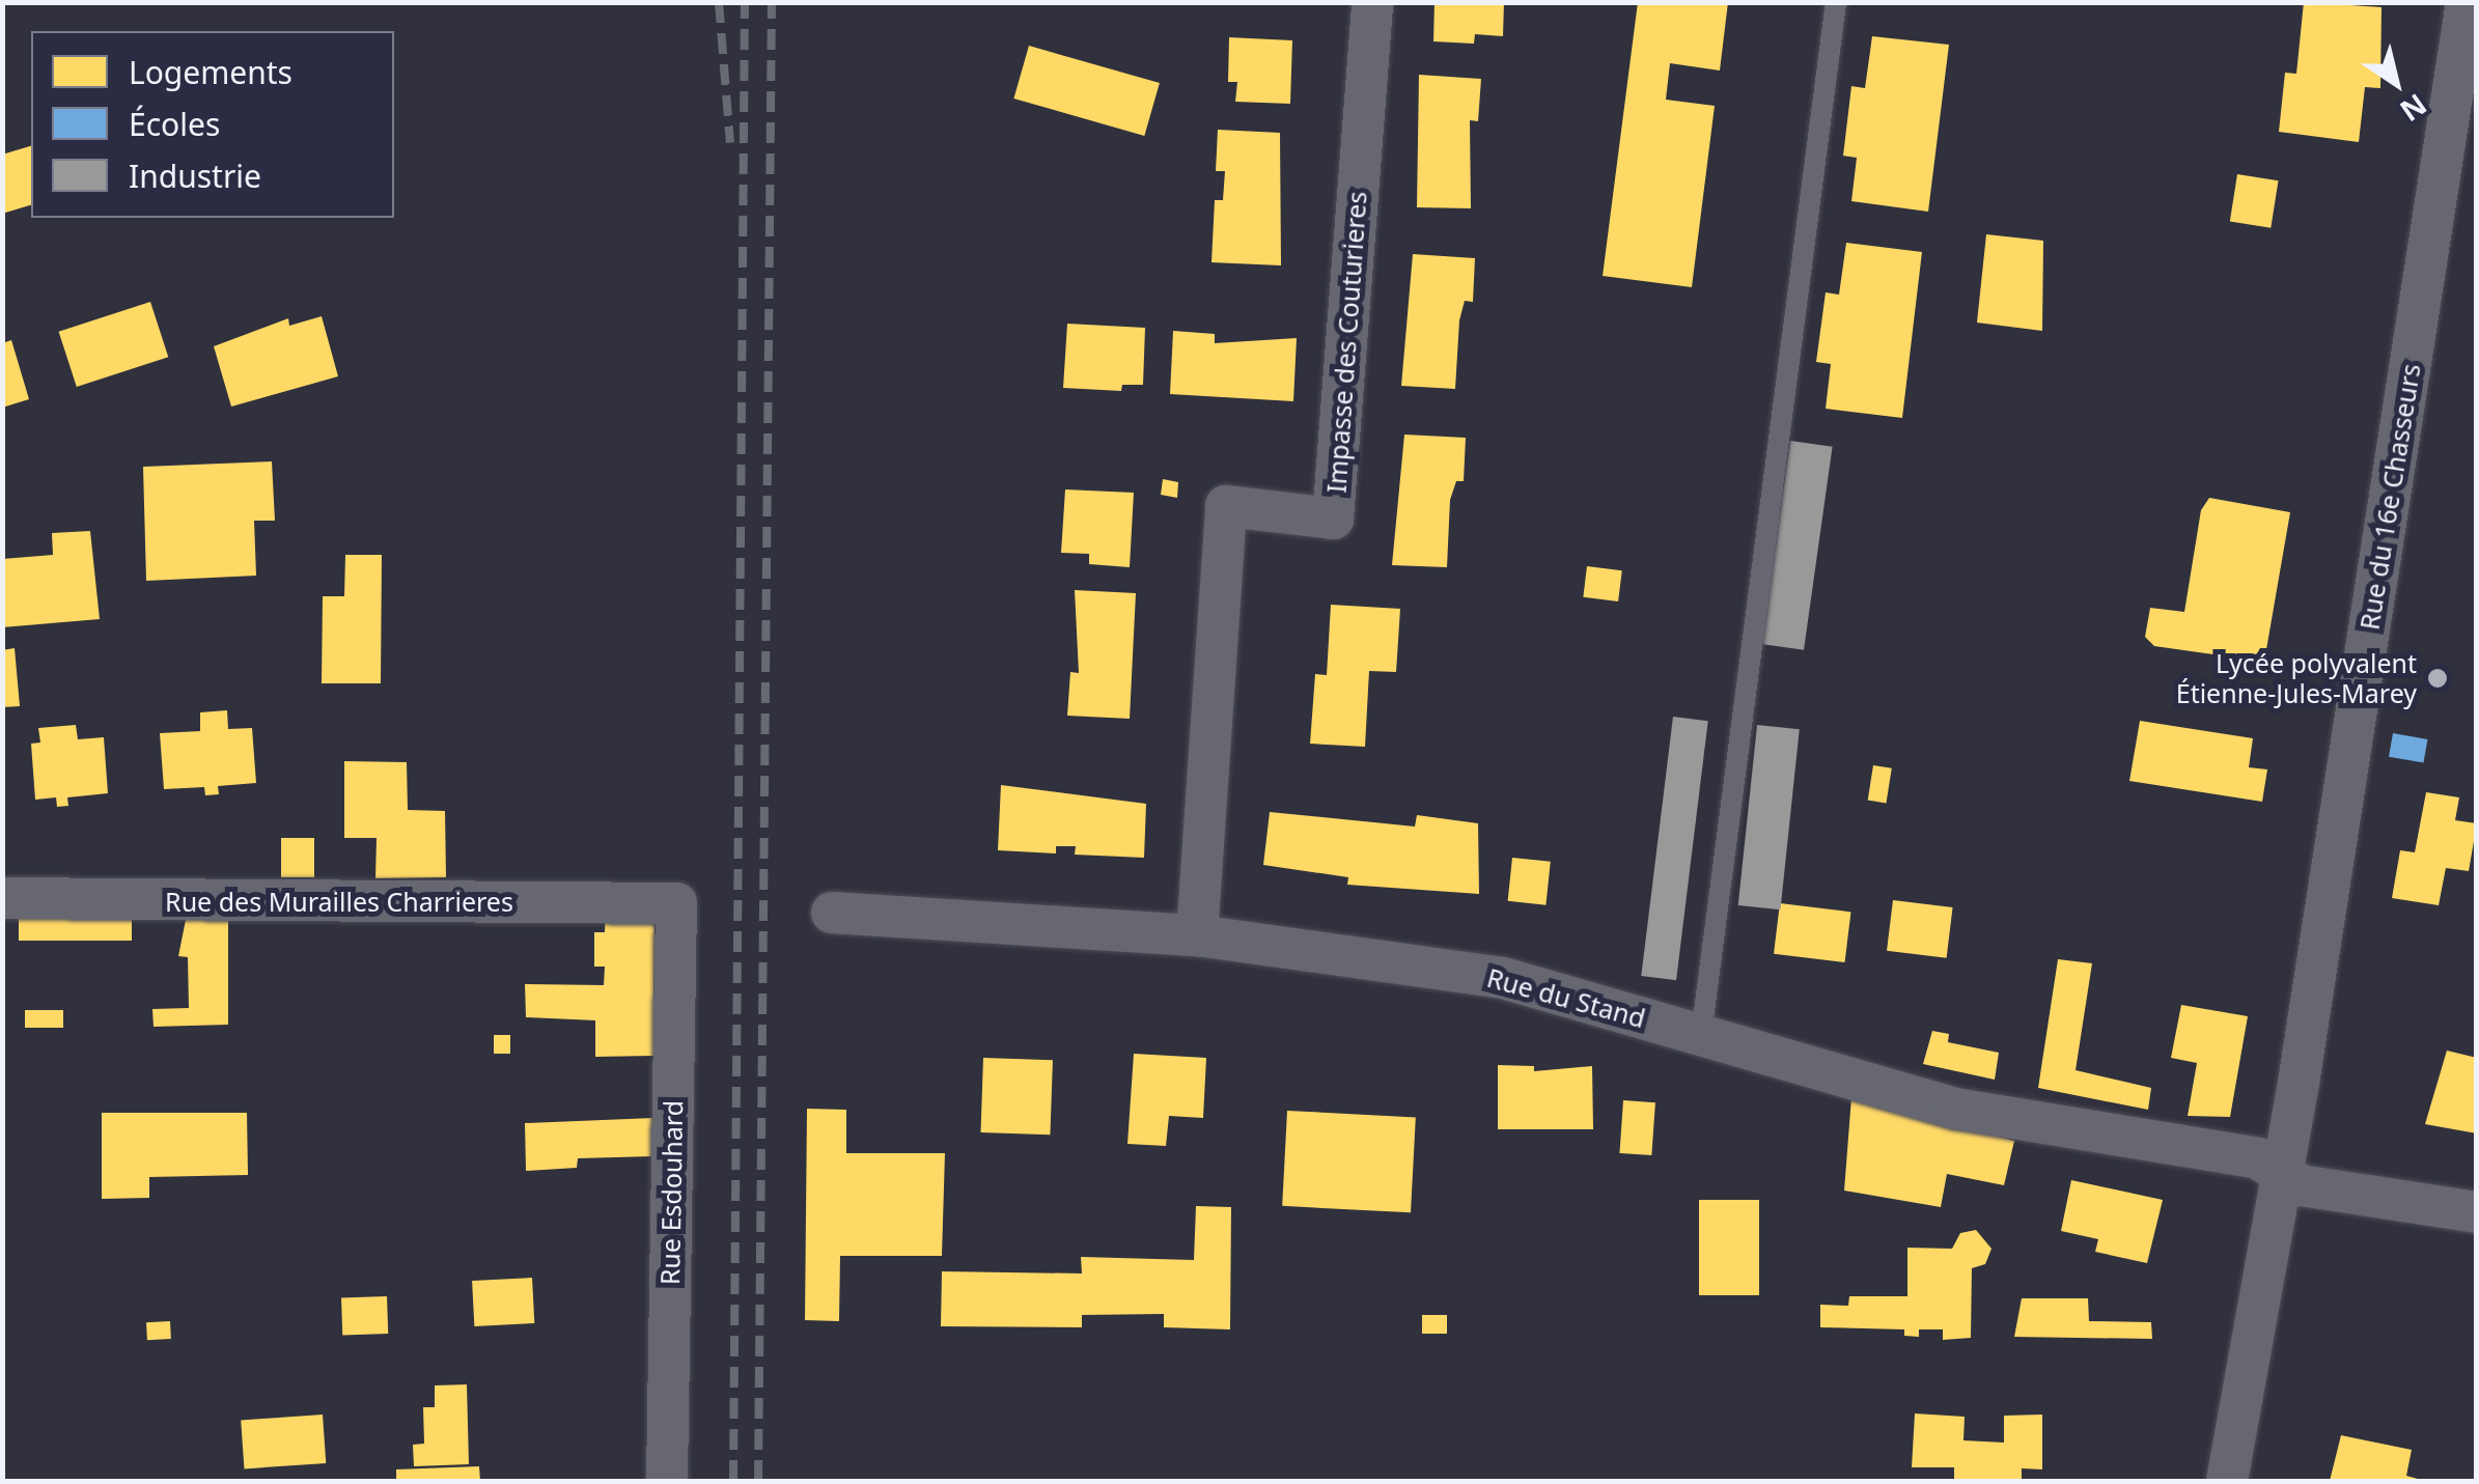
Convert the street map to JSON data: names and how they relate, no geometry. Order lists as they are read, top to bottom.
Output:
{
  "streets": {
    "street": [
      "Impasse des Couturieres",
      "Rue du 16e Chasseurs",
      "Rue des Murailles Charrieres",
      "Rue du Stand",
      "Rue Esdouhard"
    ]
  },
  "crossings": [
    ["Impasse des Couturieres", "Rue du Stand"],
    ["Rue du 16e Chasseurs", "Rue du Stand"],
    ["Rue des Murailles Charrieres", "Rue Esdouhard"]
  ],
  "places": ["Lycée polyvalent Étienne-Jules-Marey"],
  "legend": ["Logements", "Écoles", "Industrie"],
  "north": "bottom right"
}
